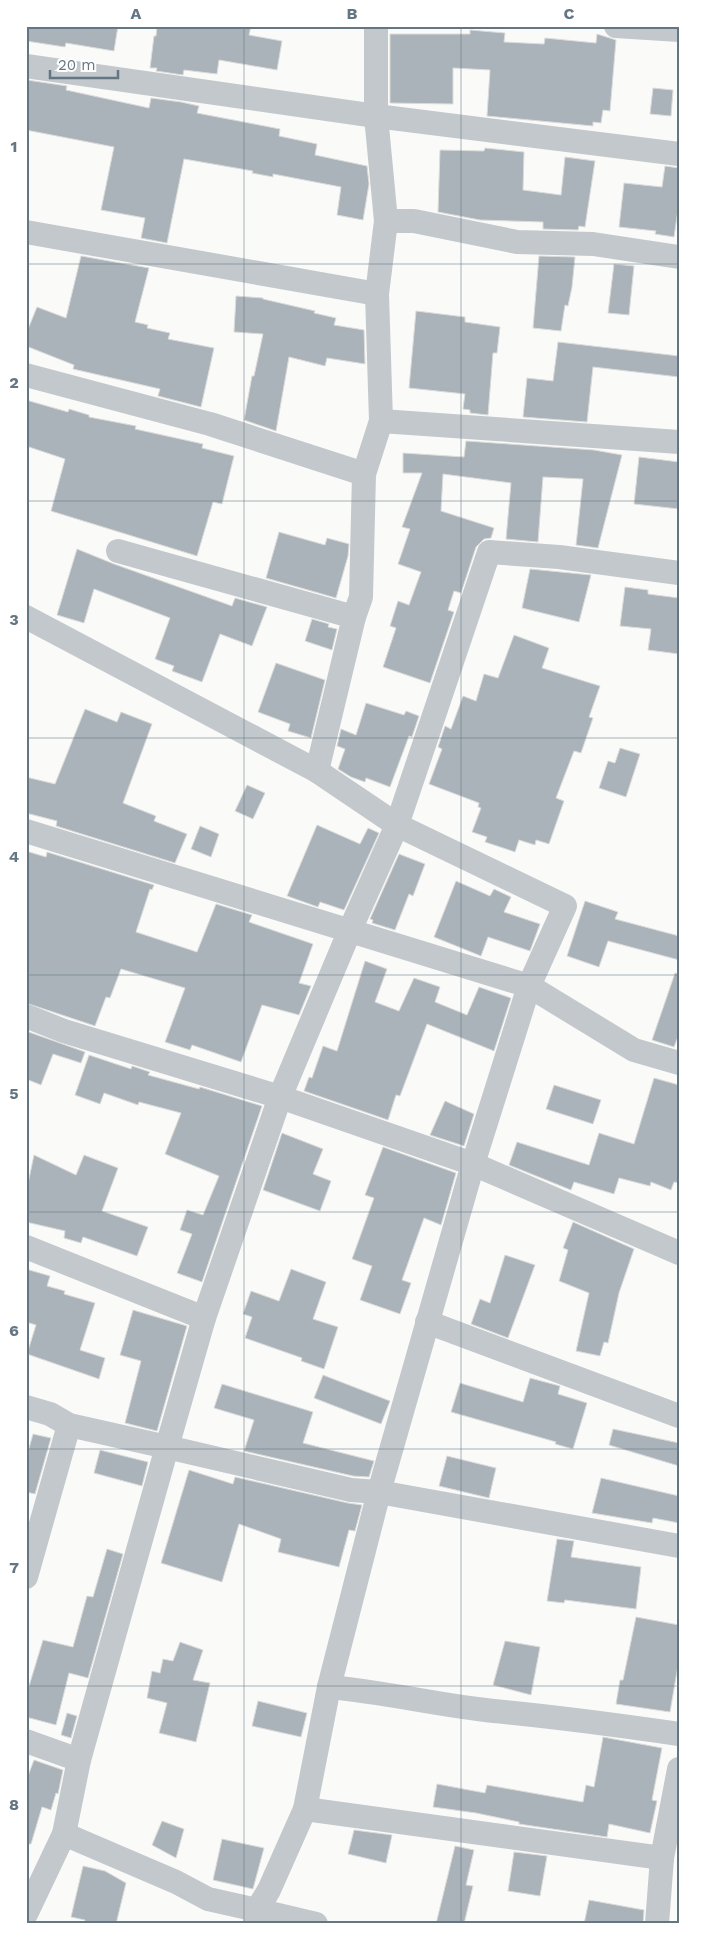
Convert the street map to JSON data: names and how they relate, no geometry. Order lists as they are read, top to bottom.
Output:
{
  "scale_bar": "20 m",
  "grid": {
    "columns": ["A", "B", "C"],
    "rows": [
      "1",
      "2",
      "3",
      "4",
      "5",
      "6",
      "7",
      "8"
    ]
  }
}
